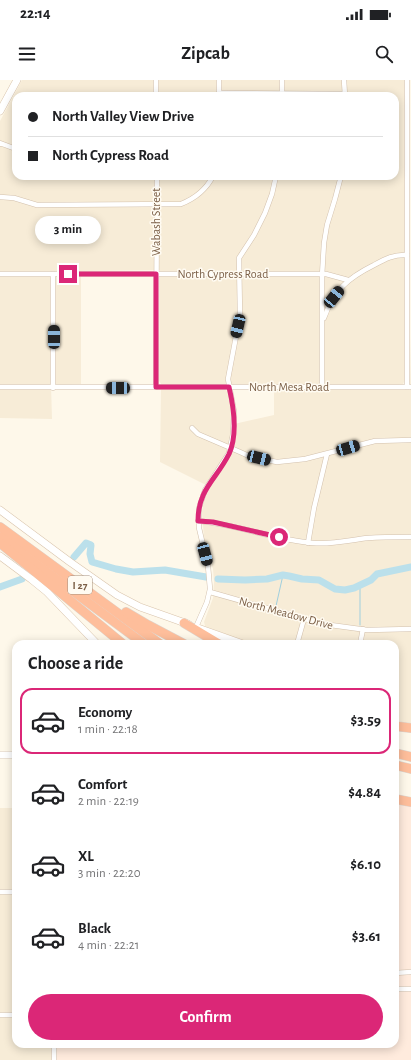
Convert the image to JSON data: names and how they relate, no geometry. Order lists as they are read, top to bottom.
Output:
{
  "streets": {
    "highway": ["I 27"],
    "street": [
      "Wabash Street",
      "North Cypress Road",
      "North Mesa Road",
      "North Meadow Drive"
    ]
  },
  "crossings": [
    ["Wabash Street", "North Cypress Road"],
    ["Wabash Street", "North Mesa Road"]
  ],
  "page": {
    "status": "22:14",
    "header": "Zipcab",
    "banner": ["North Valley View Drive", "North Cypress Road"],
    "bubble": "3 min",
    "heading": "Choose a ride",
    "list": [
      {
        "name": "Economy",
        "note": "1 min · 22:18",
        "value": "$3.59"
      },
      {
        "name": "Comfort",
        "note": "2 min · 22:19",
        "value": "$4.84"
      },
      {
        "name": "XL",
        "note": "3 min · 22:20",
        "value": "$6.10"
      },
      {
        "name": "Black",
        "note": "4 min · 22:21",
        "value": "$3.61"
      }
    ],
    "buttons": "Confirm"
  }
}
